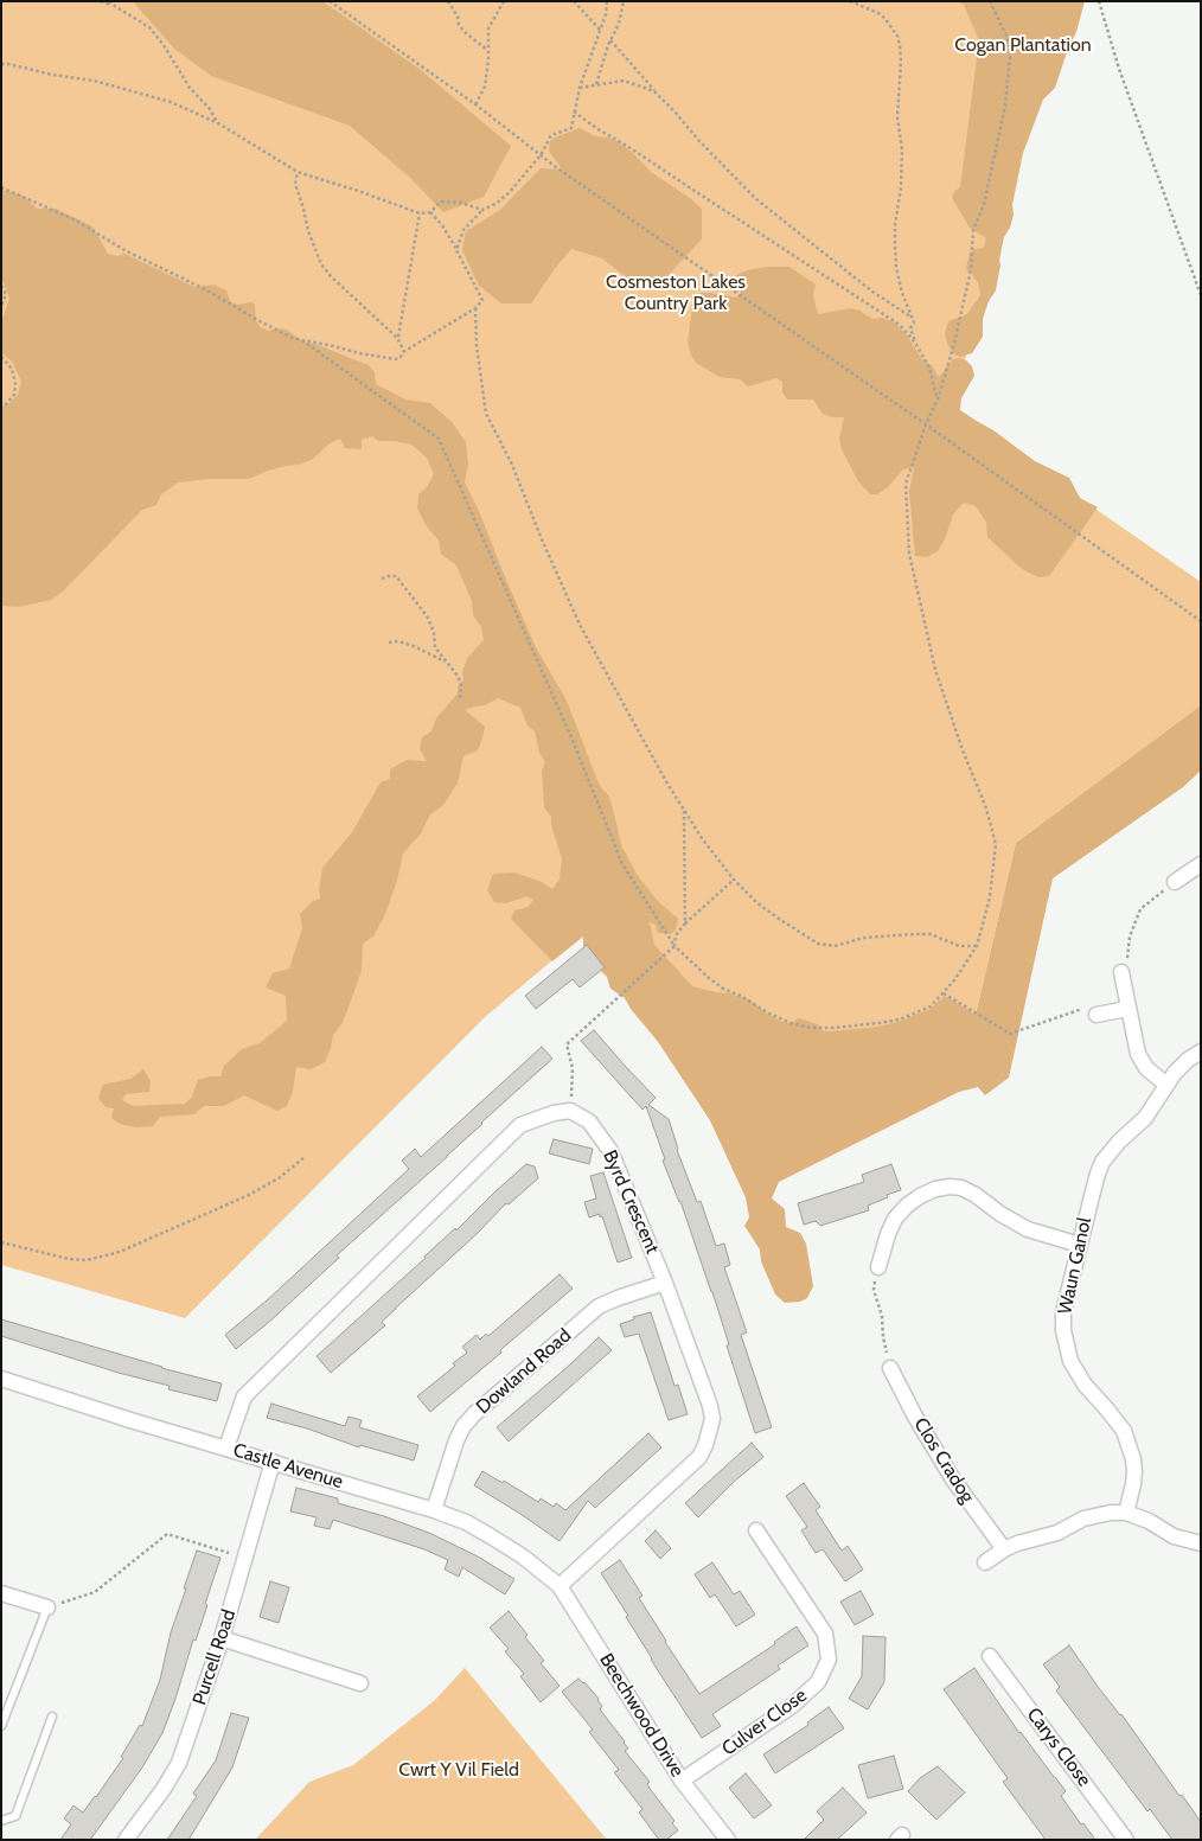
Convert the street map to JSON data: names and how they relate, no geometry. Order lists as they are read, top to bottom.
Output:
{
  "streets": {
    "street": [
      "Byrd Crescent",
      "Waun Ganol",
      "Dowland Road",
      "Clos Cradog",
      "Castle Avenue",
      "Purcell Road",
      "Beechwood Drive",
      "Culver Close",
      "Carys Close"
    ]
  },
  "crossings": [
    ["Byrd Crescent", "Dowland Road"],
    ["Byrd Crescent", "Castle Avenue"],
    ["Byrd Crescent", "Beechwood Drive"],
    ["Dowland Road", "Castle Avenue"],
    ["Castle Avenue", "Purcell Road"],
    ["Castle Avenue", "Beechwood Drive"],
    ["Beechwood Drive", "Culver Close"]
  ],
  "parks": ["Cogan Plantation", "Cosmeston Lakes Country Park", "Cwrt Y Vil Field"]
}
